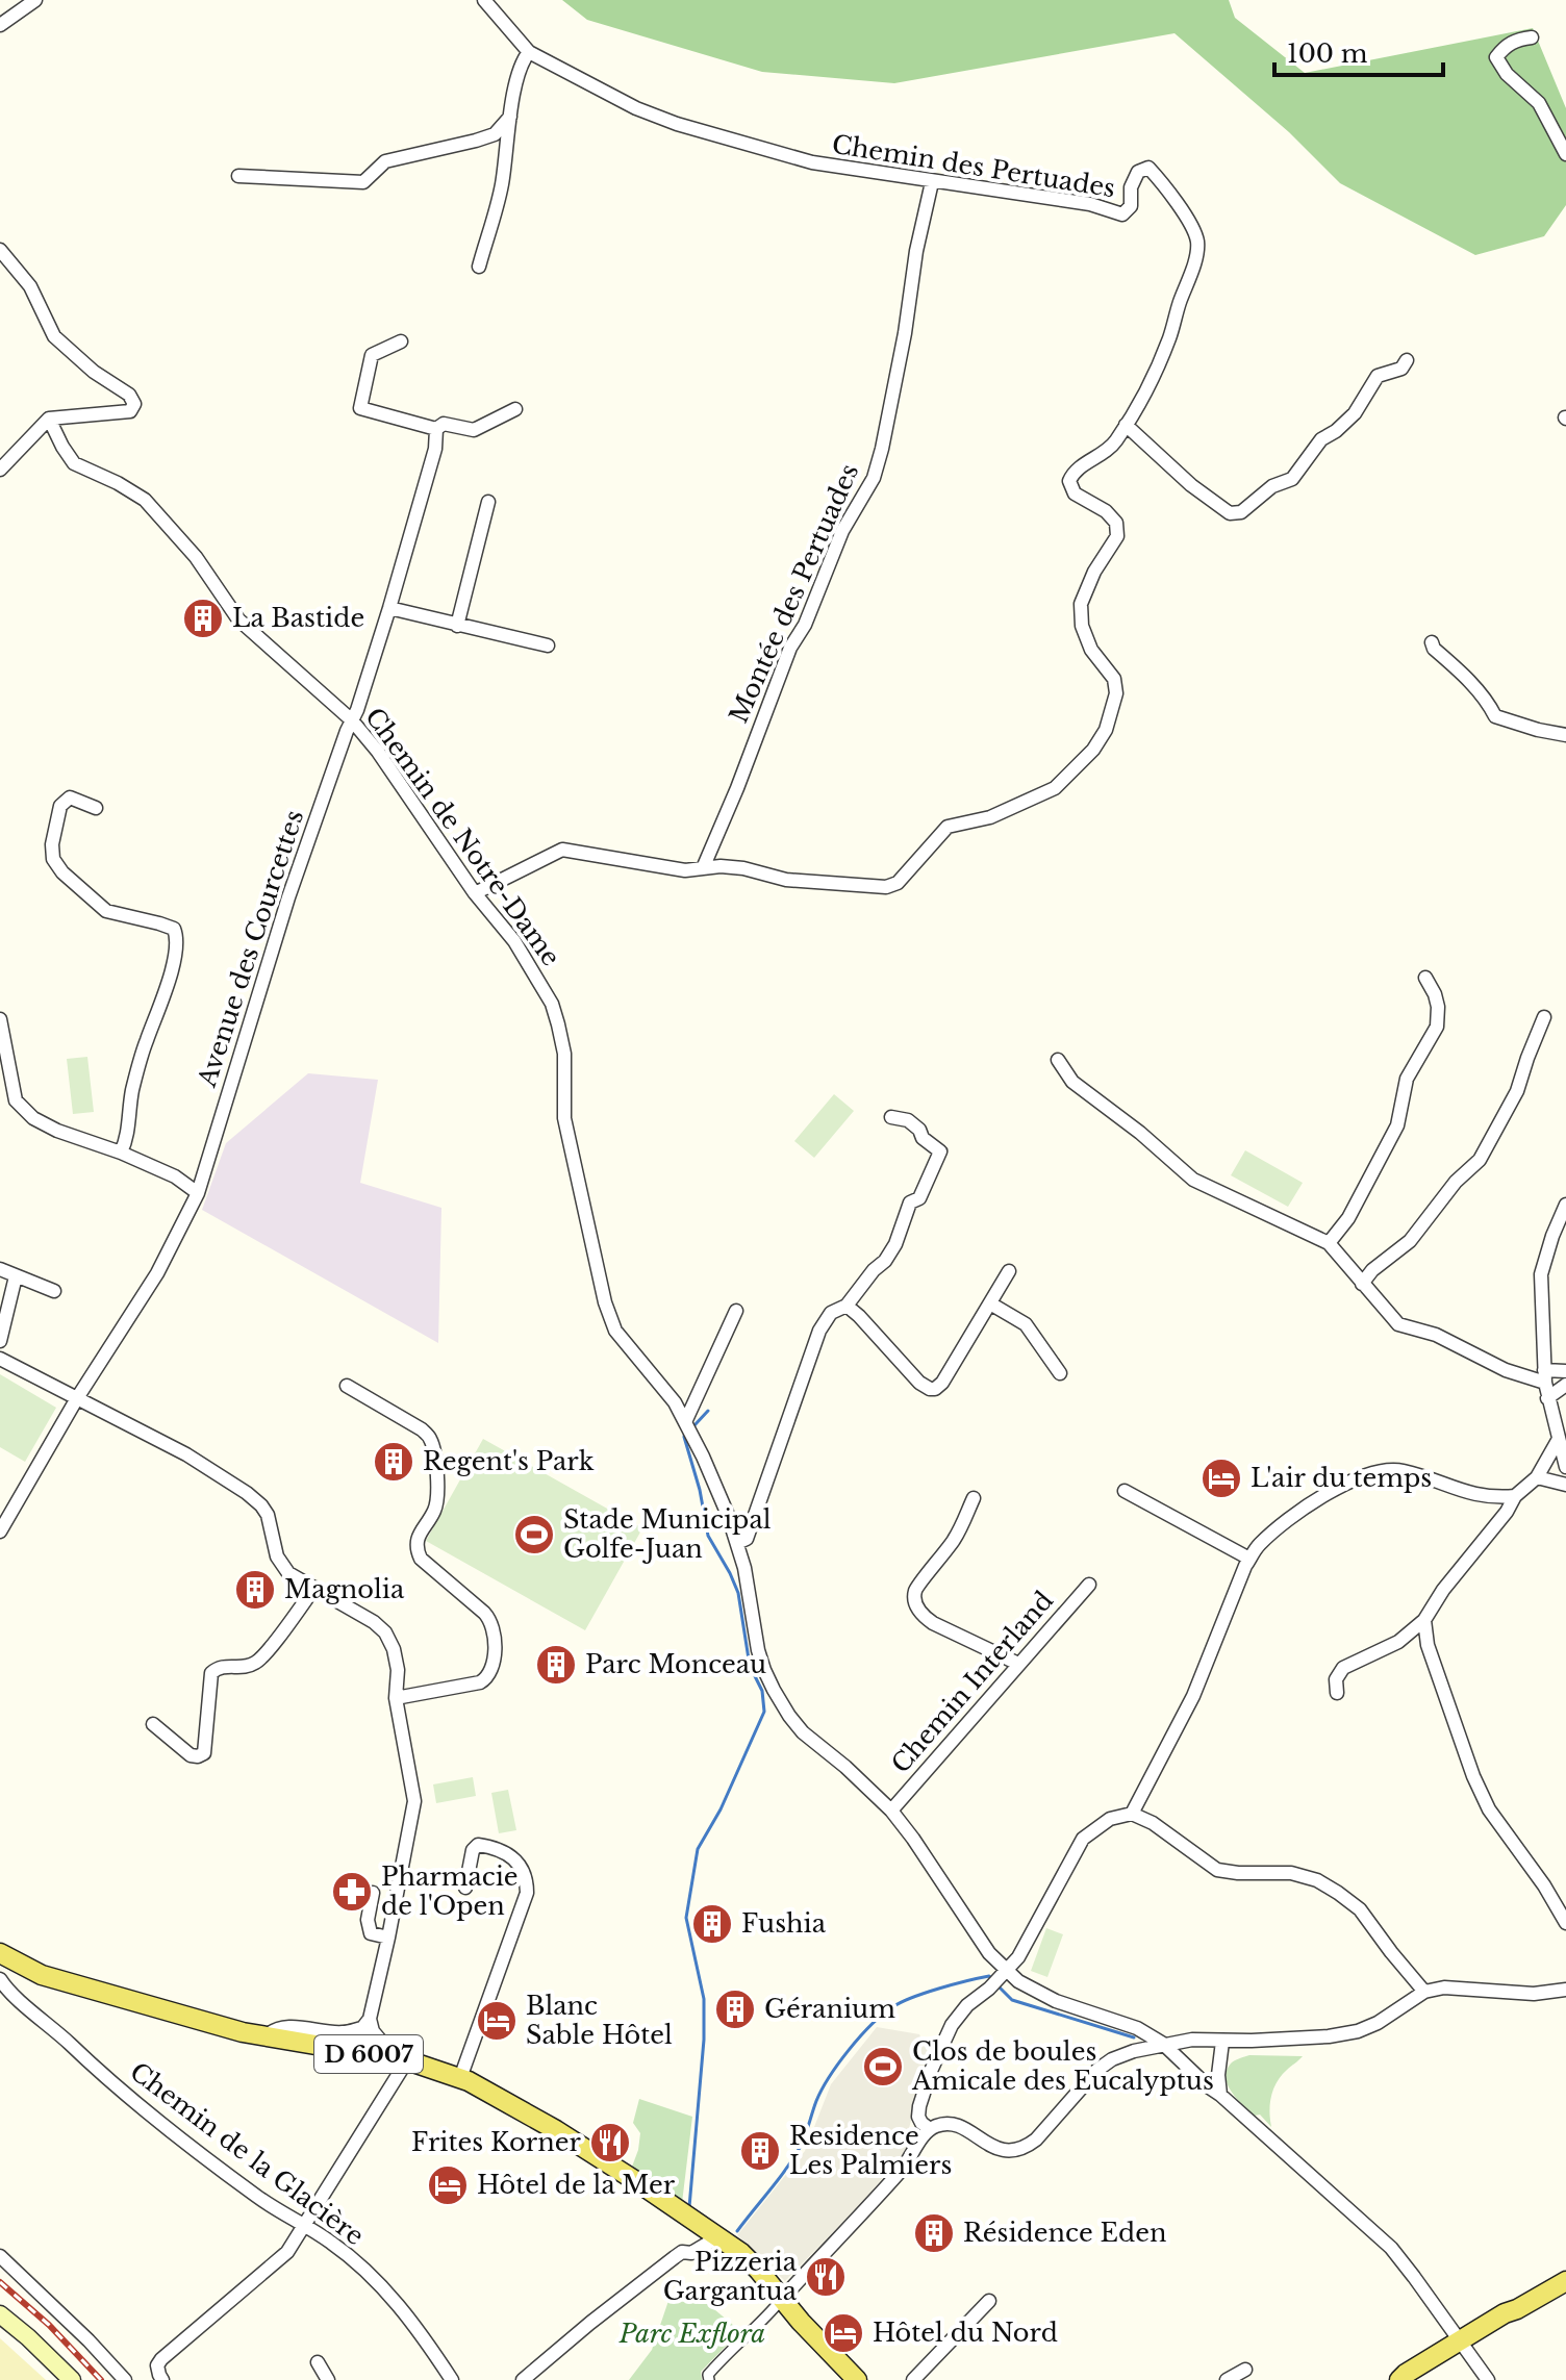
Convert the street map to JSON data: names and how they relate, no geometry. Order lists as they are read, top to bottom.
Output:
{
  "streets": {
    "main road": ["D 6007"],
    "street": [
      "Chemin des Pertuades",
      "Montée des Pertuades",
      "Chemin de Notre-Dame",
      "Avenue des Courcettes",
      "Chemin Interland",
      "Chemin de la Glacière"
    ]
  },
  "crossings": [
    ["Chemin des Pertuades", "Montée des Pertuades"],
    ["Chemin des Pertuades", "Chemin de Notre-Dame"],
    ["Chemin de Notre-Dame", "Avenue des Courcettes"],
    ["Chemin de Notre-Dame", "Chemin Interland"]
  ],
  "parks": ["Parc Exflora"],
  "places": {
    "building": [
      "La Bastide",
      "Regent's Park",
      "Magnolia",
      "Parc Monceau",
      "Fushia",
      "Géranium",
      "Residence Les Palmiers",
      "Résidence Eden"
    ],
    "hotel": [
      "L'air du temps",
      "Blanc Sable Hôtel",
      "Hôtel de la Mer",
      "Hôtel du Nord"
    ],
    "sports": ["Stade Municipal Golfe-Juan", "Clos de boules Amicale des Eucalyptus"],
    "pharmacy": ["Pharmacie de l'Open"],
    "restaurant": ["Frites Korner", "Pizzeria Gargantua"]
  },
  "scale_bar": "100 m"
}
